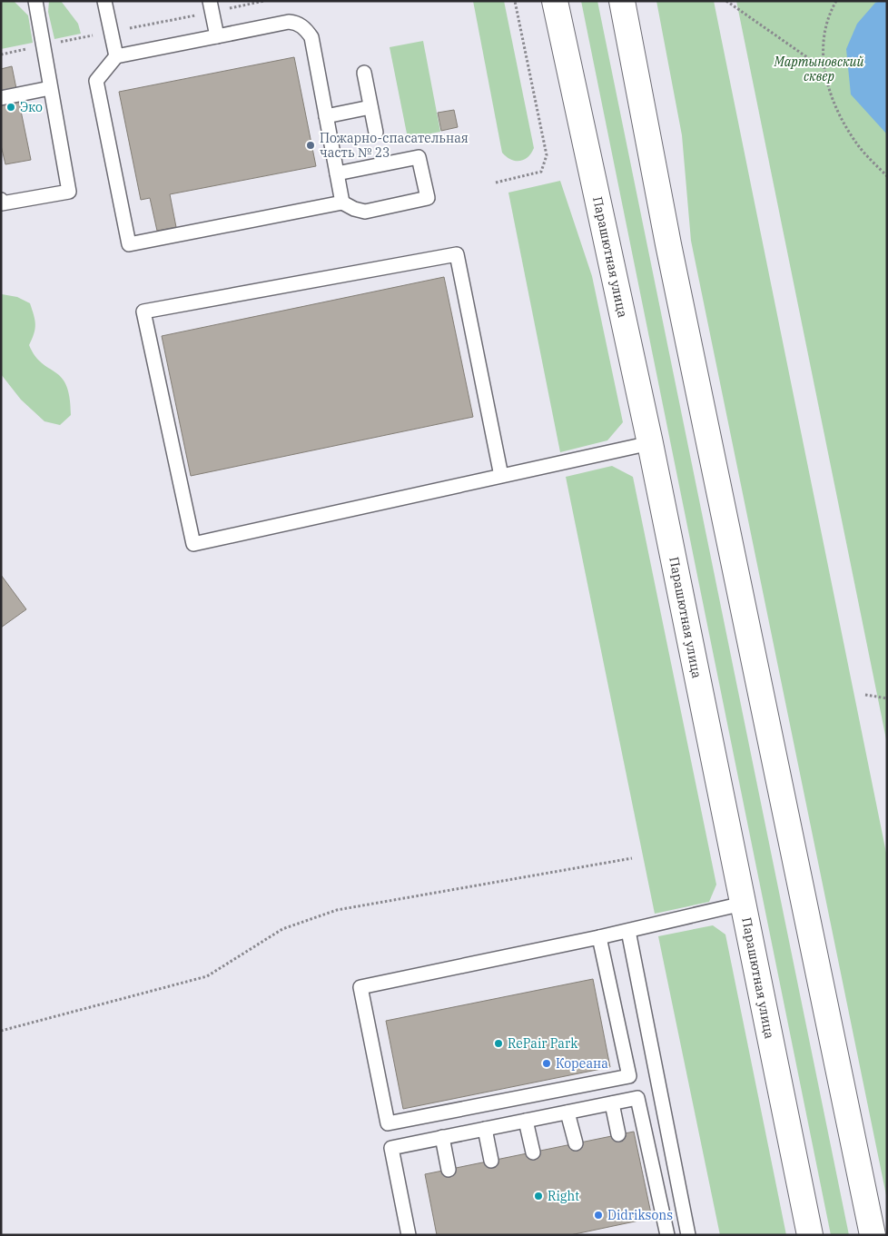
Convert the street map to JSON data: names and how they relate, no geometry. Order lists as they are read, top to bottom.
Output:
{
  "streets": {
    "main road": ["Парашютная улица"]
  },
  "parks": ["Мартыновский сквер"],
  "places": [
    "Эко",
    "Пожарно-спасательная часть № 23",
    "RePair Park",
    "Кореана",
    "Right",
    "Didriksons"
  ]
}
